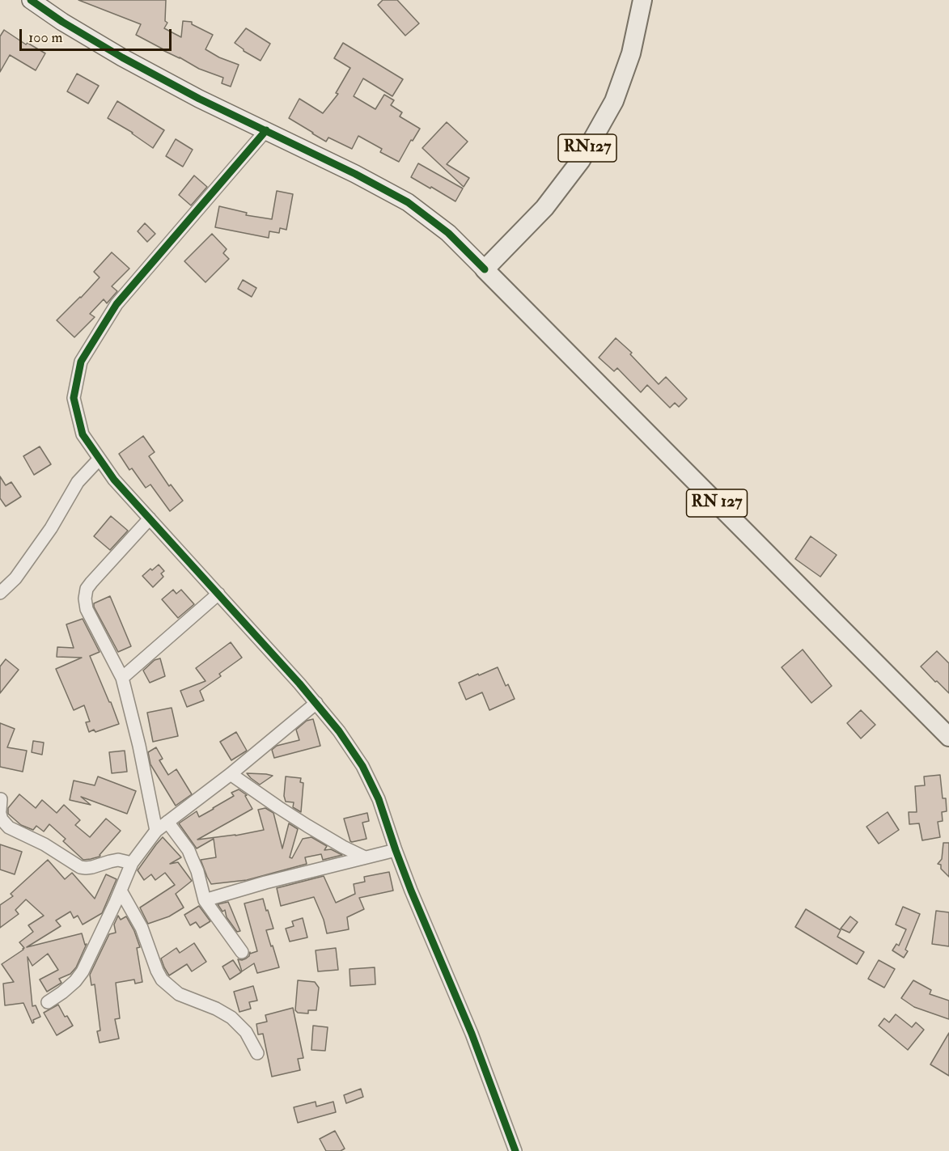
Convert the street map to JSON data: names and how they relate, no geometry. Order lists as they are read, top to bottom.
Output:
{
  "streets": {
    "main road": ["RN127", "RN 127"]
  },
  "crossings": [
    ["RN127", "RN 127"]
  ],
  "scale_bar": "100 m"
}
